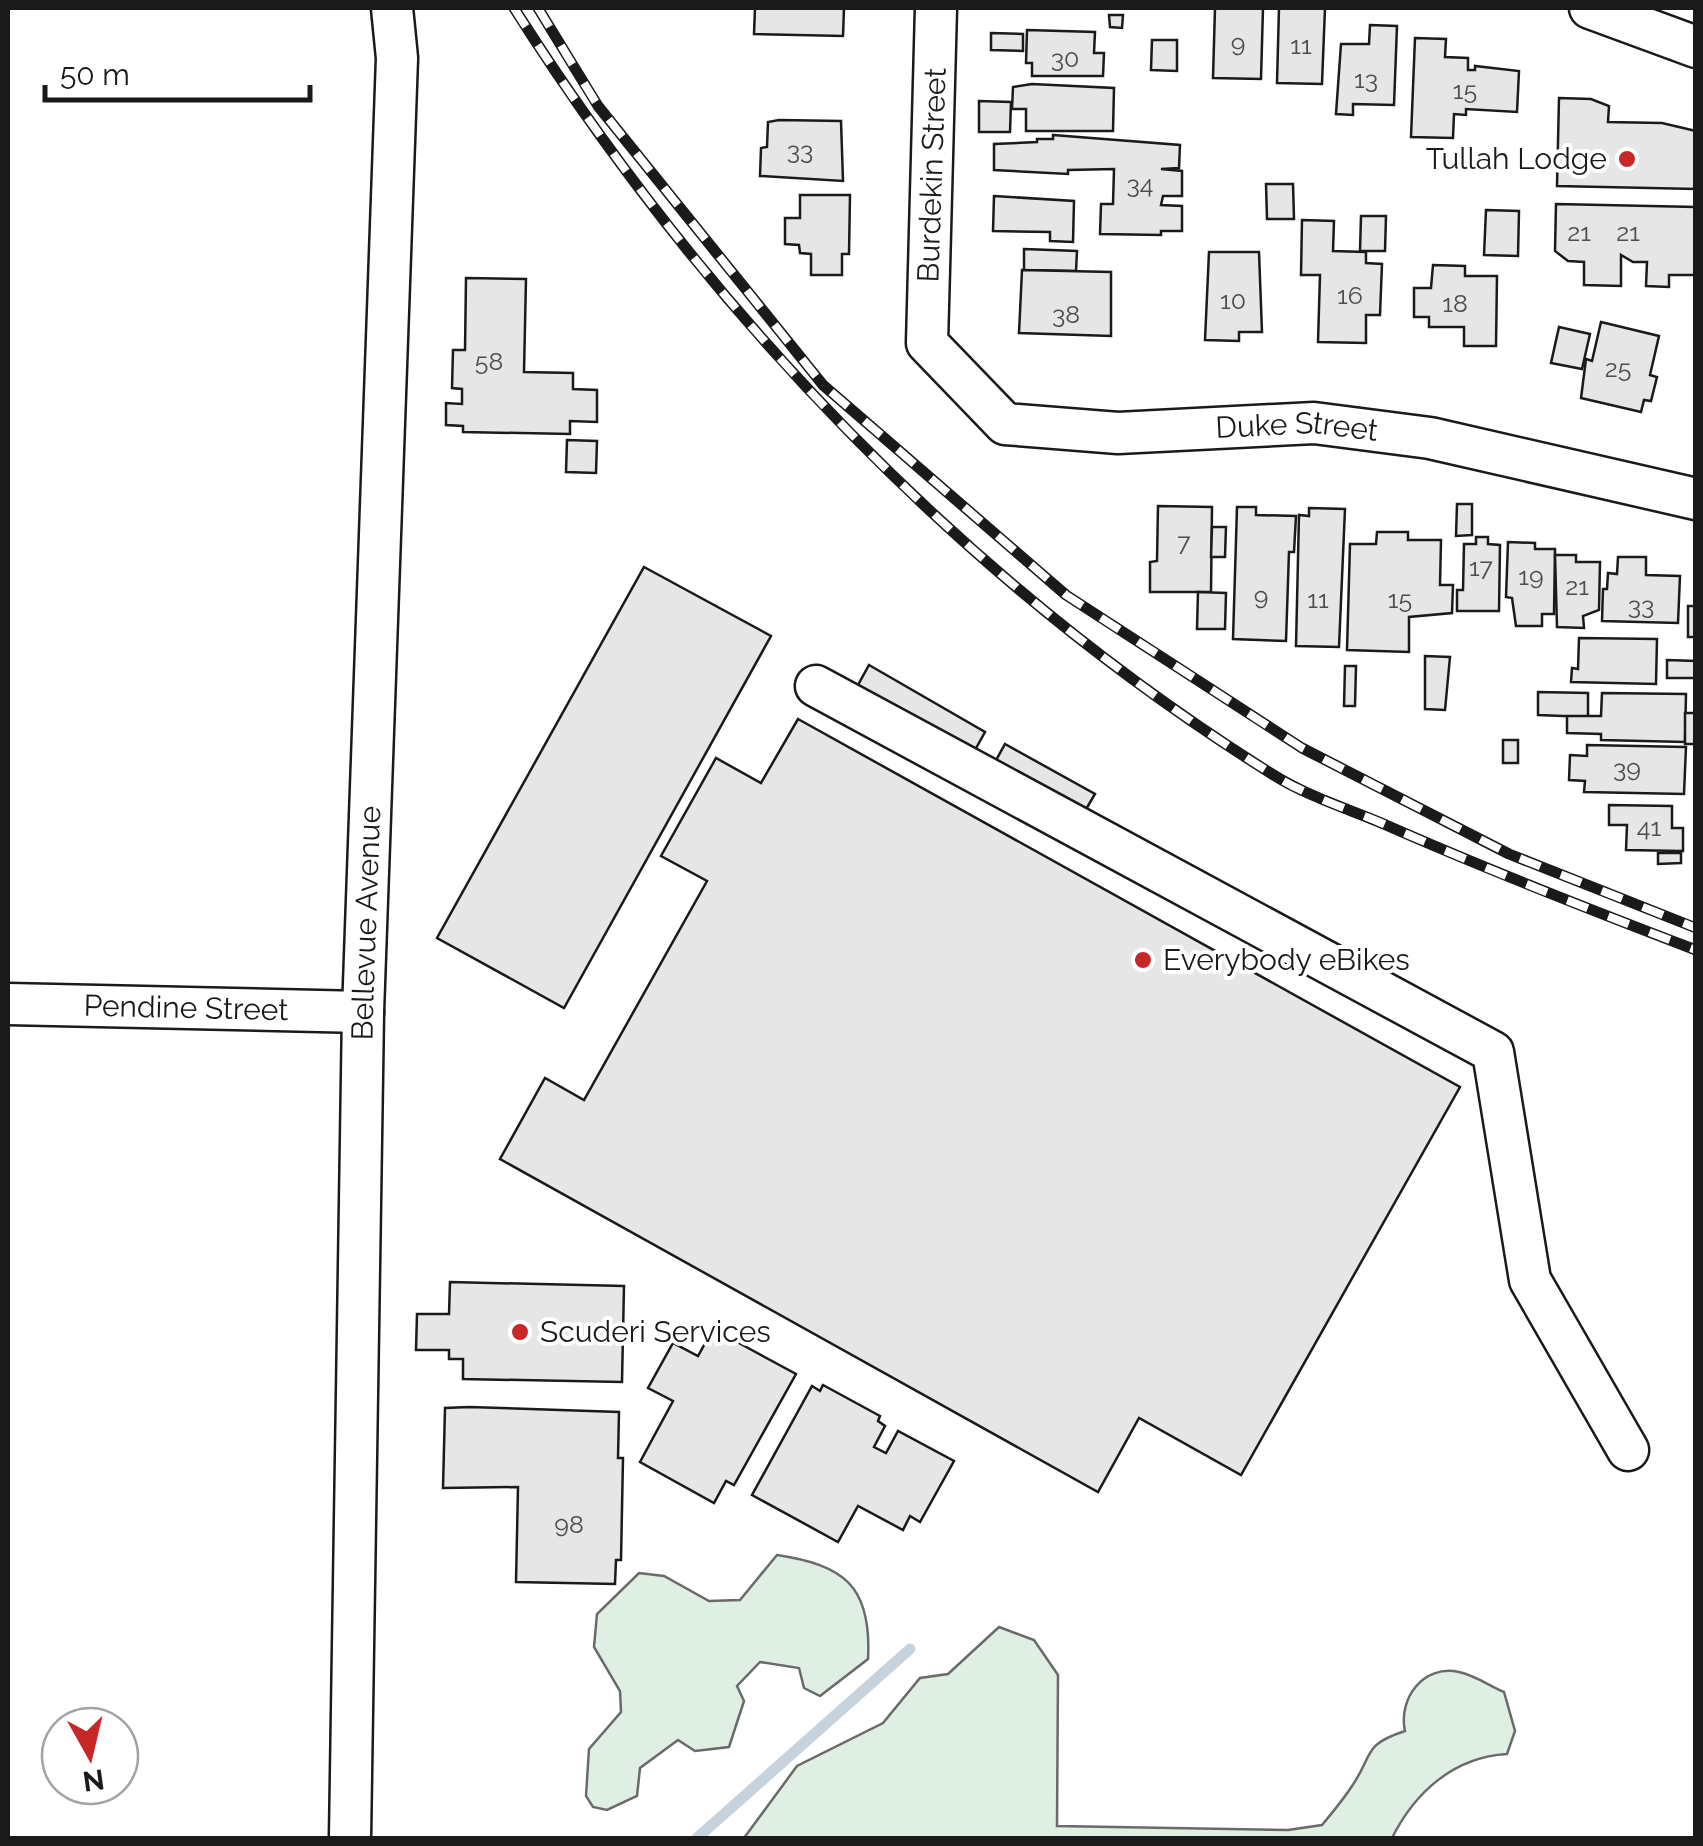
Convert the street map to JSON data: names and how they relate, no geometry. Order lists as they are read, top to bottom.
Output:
{
  "streets": {
    "street": [
      "Burdekin Street",
      "Duke Street",
      "Bellevue Avenue",
      "Pendine Street"
    ]
  },
  "crossings": [
    ["Burdekin Street", "Duke Street"],
    ["Bellevue Avenue", "Pendine Street"]
  ],
  "places": ["Tullah Lodge", "Everybody eBikes", "Scuderi Services"],
  "house_numbers": [
    "9",
    "11",
    "30",
    "13",
    "15",
    "33",
    "34",
    "21",
    "21",
    "16",
    "10",
    "18",
    "38",
    "58",
    "25",
    "7",
    "17",
    "19",
    "21",
    "9",
    "11",
    "15",
    "33",
    "39",
    "41",
    "98"
  ],
  "scale_bar": "50 m",
  "north": "bottom"
}
